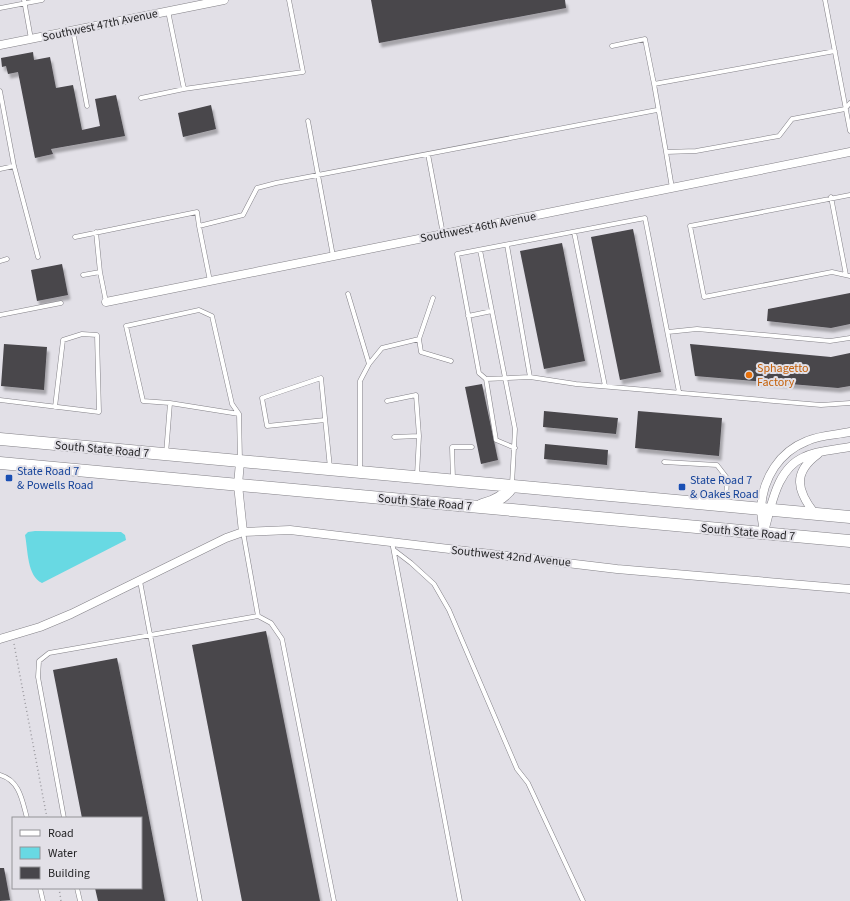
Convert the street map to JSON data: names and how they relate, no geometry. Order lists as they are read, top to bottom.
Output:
{
  "streets": {
    "main road": ["South State Road 7"],
    "street": ["Southwest 47th Avenue", "Southwest 46th Avenue", "Southwest 42nd Avenue"]
  },
  "places": {
    "other": ["Sphagetto Factory"],
    "transit": ["State Road 7 & Powells Road", "State Road 7 & Oakes Road"]
  },
  "legend": ["Road", "Water", "Building"]
}
